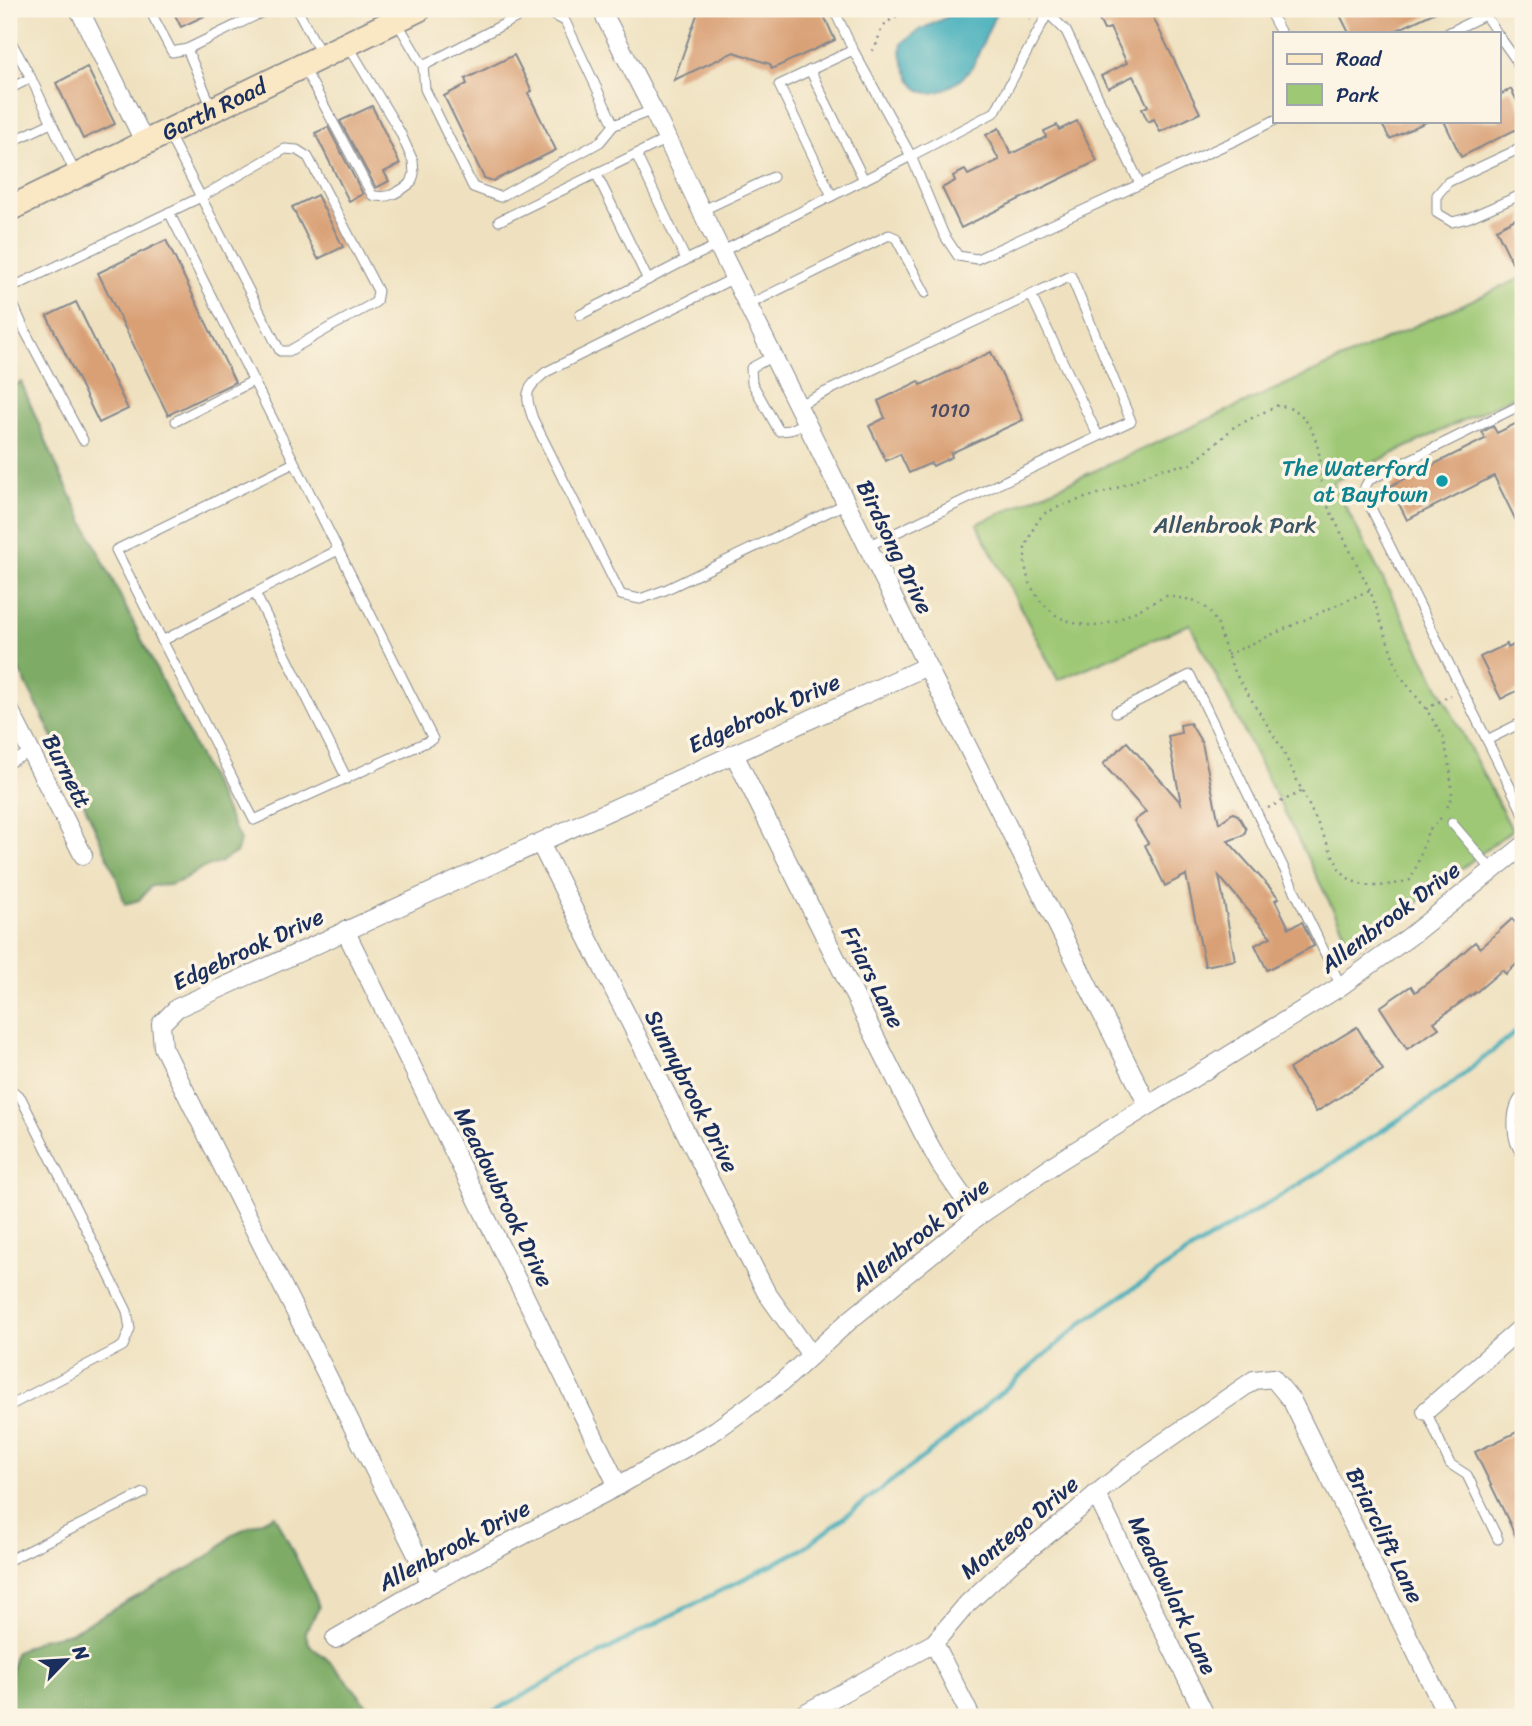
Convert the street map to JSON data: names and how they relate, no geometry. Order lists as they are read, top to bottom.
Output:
{
  "streets": {
    "main road": ["Garth Road"],
    "street": [
      "Birdsong Drive",
      "Edgebrook Drive",
      "Burnett",
      "Allenbrook Drive",
      "Friars Lane",
      "Sunnybrook Drive",
      "Meadowbrook Drive",
      "Montego Drive",
      "Briarclift Lane",
      "Meadowlark Lane"
    ]
  },
  "crossings": [
    ["Birdsong Drive", "Edgebrook Drive"],
    ["Birdsong Drive", "Allenbrook Drive"],
    ["Edgebrook Drive", "Allenbrook Drive"],
    ["Edgebrook Drive", "Friars Lane"],
    ["Edgebrook Drive", "Sunnybrook Drive"],
    ["Edgebrook Drive", "Meadowbrook Drive"],
    ["Allenbrook Drive", "Friars Lane"],
    ["Allenbrook Drive", "Sunnybrook Drive"],
    ["Allenbrook Drive", "Meadowbrook Drive"],
    ["Montego Drive", "Briarclift Lane"],
    ["Montego Drive", "Meadowlark Lane"]
  ],
  "parks": ["Allenbrook Park"],
  "places": ["The Waterford at Baytown"],
  "house_numbers": ["1010"],
  "legend": ["Road", "Park"],
  "north": "top right"
}
